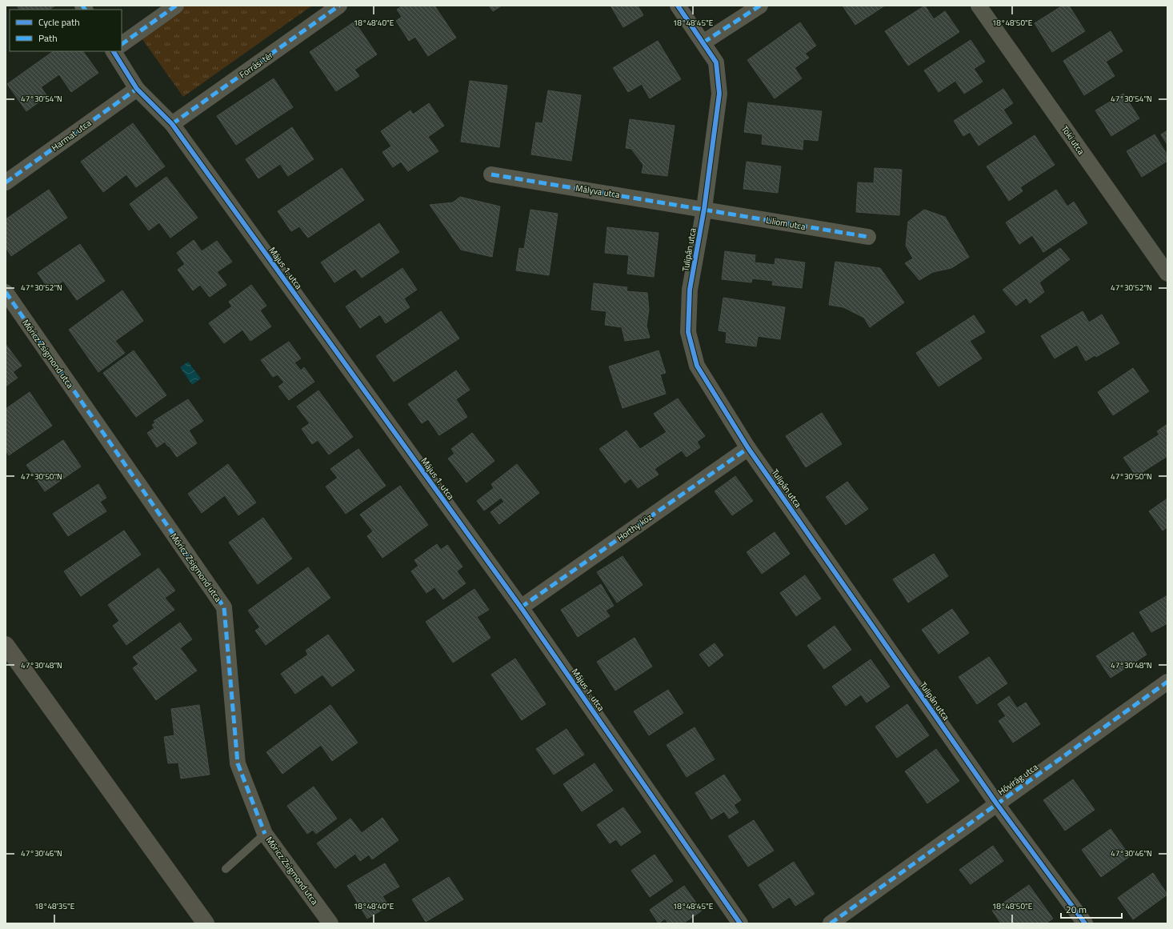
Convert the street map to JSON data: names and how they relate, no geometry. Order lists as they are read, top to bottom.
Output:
{
  "streets": {
    "street": [
      "Forrási tér",
      "Harmat utca",
      "Töki utca",
      "Mályva utca",
      "Liliom utca",
      "Tulipán utca",
      "Május 1. utca",
      "Móricz Zsigmond utca",
      "Horthy köz",
      "Hóvirág utca"
    ]
  },
  "crossings": [
    ["Forrási tér", "Május 1. utca"],
    ["Harmat utca", "Május 1. utca"],
    ["Mályva utca", "Liliom utca"],
    ["Mályva utca", "Tulipán utca"],
    ["Liliom utca", "Tulipán utca"],
    ["Tulipán utca", "Horthy köz"],
    ["Tulipán utca", "Hóvirág utca"],
    ["Május 1. utca", "Horthy köz"]
  ],
  "legend": ["Cycle path", "Path"],
  "scale_bar": "20 m",
  "coordinates": [
    "18°48'40\"E",
    "18°48'45\"E",
    "18°48'50\"E",
    "47°30'54\"N",
    "47°30'52\"N",
    "47°30'50\"N",
    "47°30'48\"N",
    "47°30'46\"N",
    "18°48'35\"E"
  ]
}
